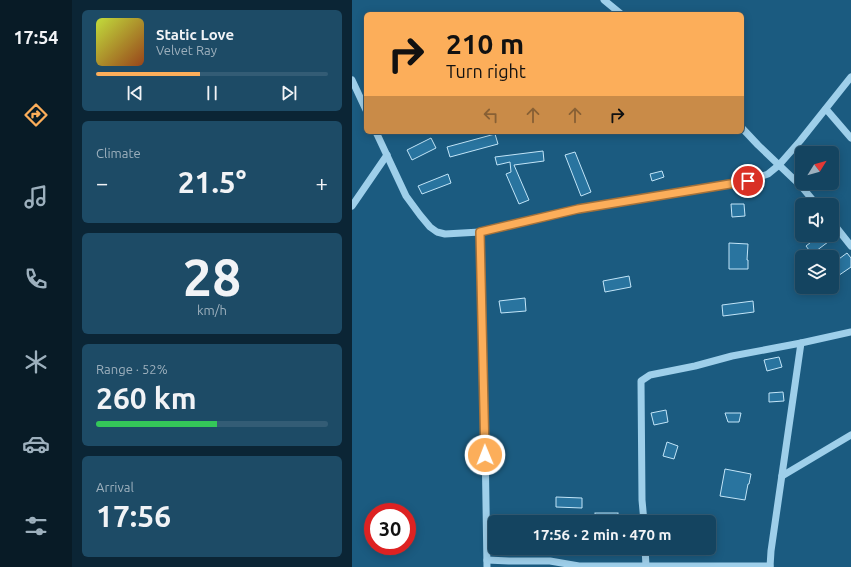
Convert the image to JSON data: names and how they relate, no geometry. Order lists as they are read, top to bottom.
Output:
{
  "north": "top right",
  "page": {
    "tabs": "17:54",
    "turn": ["210 m", "Turn right"],
    "song": ["Static Love", "Velvet Ray"],
    "tile": [
      "Climate",
      ["28", "km/h"],
      ["Range · 52%", "260 km"],
      ["Arrival", "17:56"]
    ],
    "heat": ["−", "21.5°", "+"],
    "limit": "30",
    "trip": "17:56 · 2 min · 470 m"
  }
}
